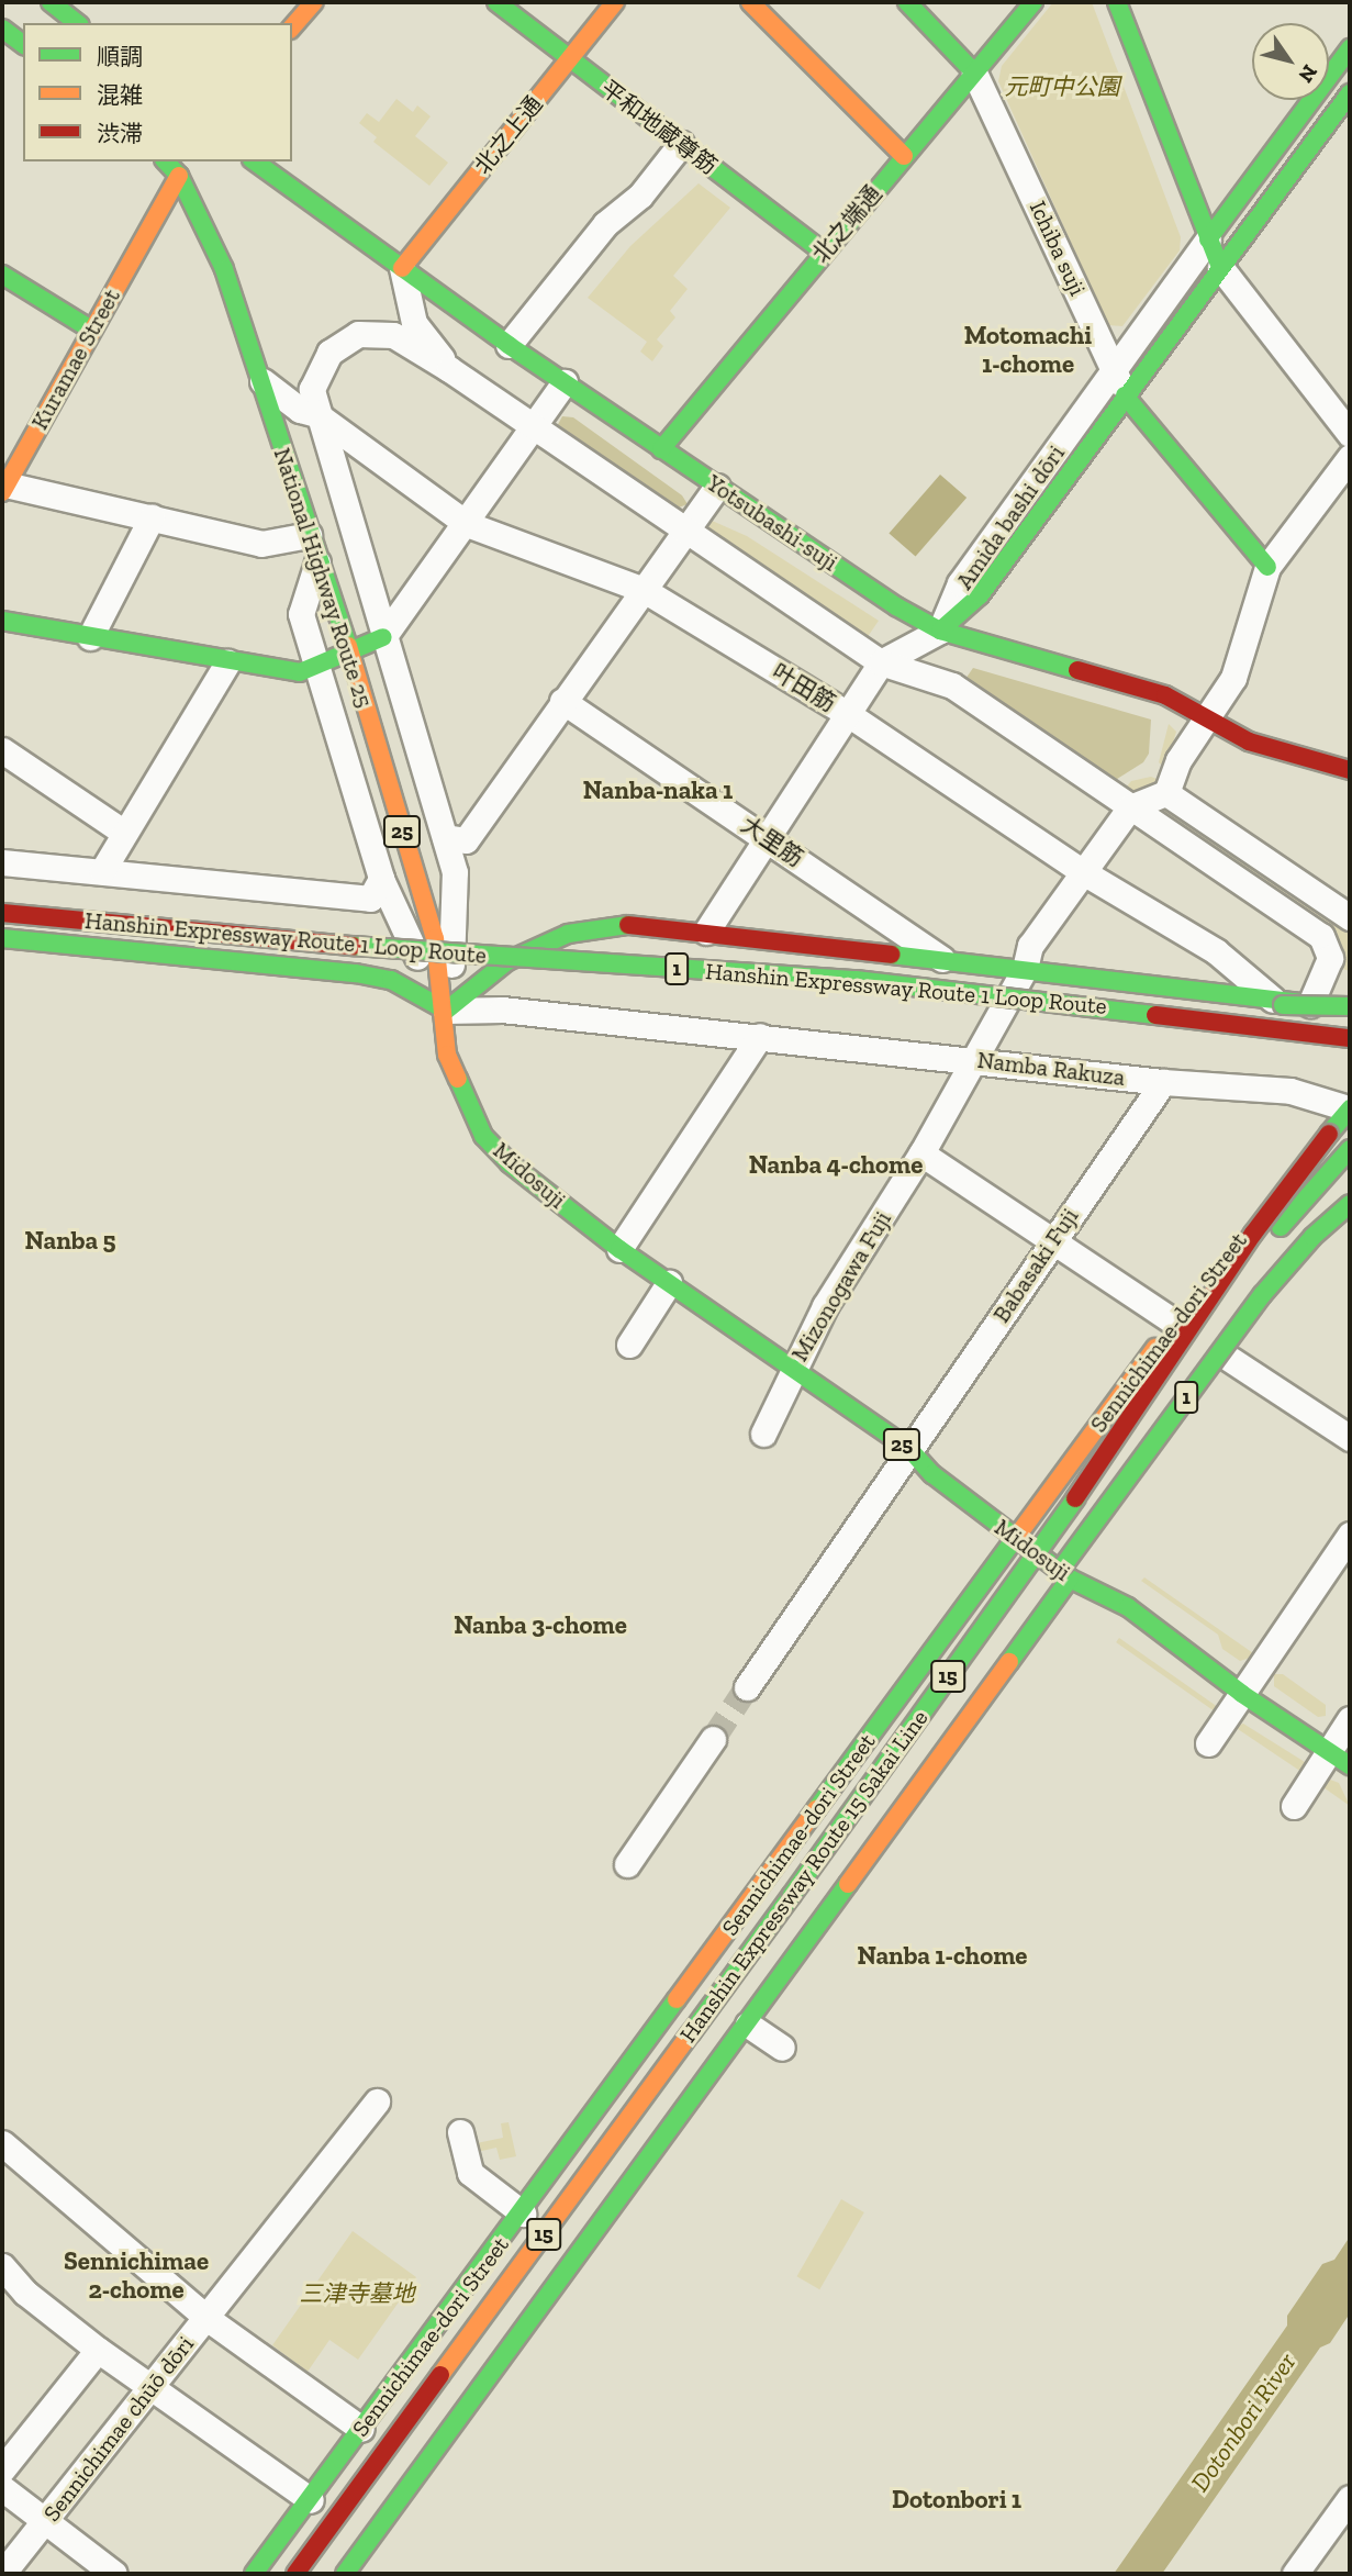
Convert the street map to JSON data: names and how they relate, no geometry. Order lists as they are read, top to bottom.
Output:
{
  "streets": {
    "main road": [
      "平和地蔵尊筋",
      "北之上通",
      "北之端通",
      "Ichiba suji",
      "Kuramae Street",
      "Amida bashi dōri",
      "Yotsubashi-suji",
      "National Highway Route 25",
      "25",
      "Hanshin Expressway Route 1 Loop Route",
      "1",
      "Midosuji",
      "Sennichimae-dori Street",
      "15",
      "Hanshin Expressway Route 15 Sakai Line"
    ],
    "street": [
      "叶田筋",
      "大里筋",
      "Namba Rakuza",
      "Babasaki Fuji",
      "Mizonogawa Fuji",
      "Sennichimae chūō dōri"
    ]
  },
  "crossings": [
    ["平和地蔵尊筋", "北之上通"],
    ["平和地蔵尊筋", "北之端通"],
    ["北之上通", "Yotsubashi-suji"],
    ["北之端通", "Ichiba suji"],
    ["北之端通", "Yotsubashi-suji"],
    ["Ichiba suji", "Amida bashi dōri"],
    ["Kuramae Street", "National Highway Route 25"],
    ["Amida bashi dōri", "Yotsubashi-suji"],
    ["National Highway Route 25", "叶田筋"],
    ["National Highway Route 25", "Namba Rakuza"],
    ["National Highway Route 25", "Midosuji"],
    ["叶田筋", "Mizonogawa Fuji"],
    ["1", "Hanshin Expressway Route 15 Sakai Line"],
    ["Namba Rakuza", "Midosuji"],
    ["Namba Rakuza", "Babasaki Fuji"],
    ["Namba Rakuza", "Mizonogawa Fuji"],
    ["Namba Rakuza", "Sennichimae-dori Street"],
    ["Midosuji", "Babasaki Fuji"],
    ["Midosuji", "Mizonogawa Fuji"],
    ["Midosuji", "Sennichimae-dori Street"]
  ],
  "districts": [
    "Motomachi 1-chome",
    "Nanba-naka 1",
    "Nanba 4-chome",
    "Nanba 5",
    "Nanba 3-chome",
    "Nanba 1-chome",
    "Sennichimae 2-chome",
    "Dotonbori 1"
  ],
  "water": ["Dotonbori River"],
  "parks": ["元町中公園", "三津寺墓地"],
  "legend": ["順調", "混雑", "渋滞"],
  "north": "bottom right"
}
